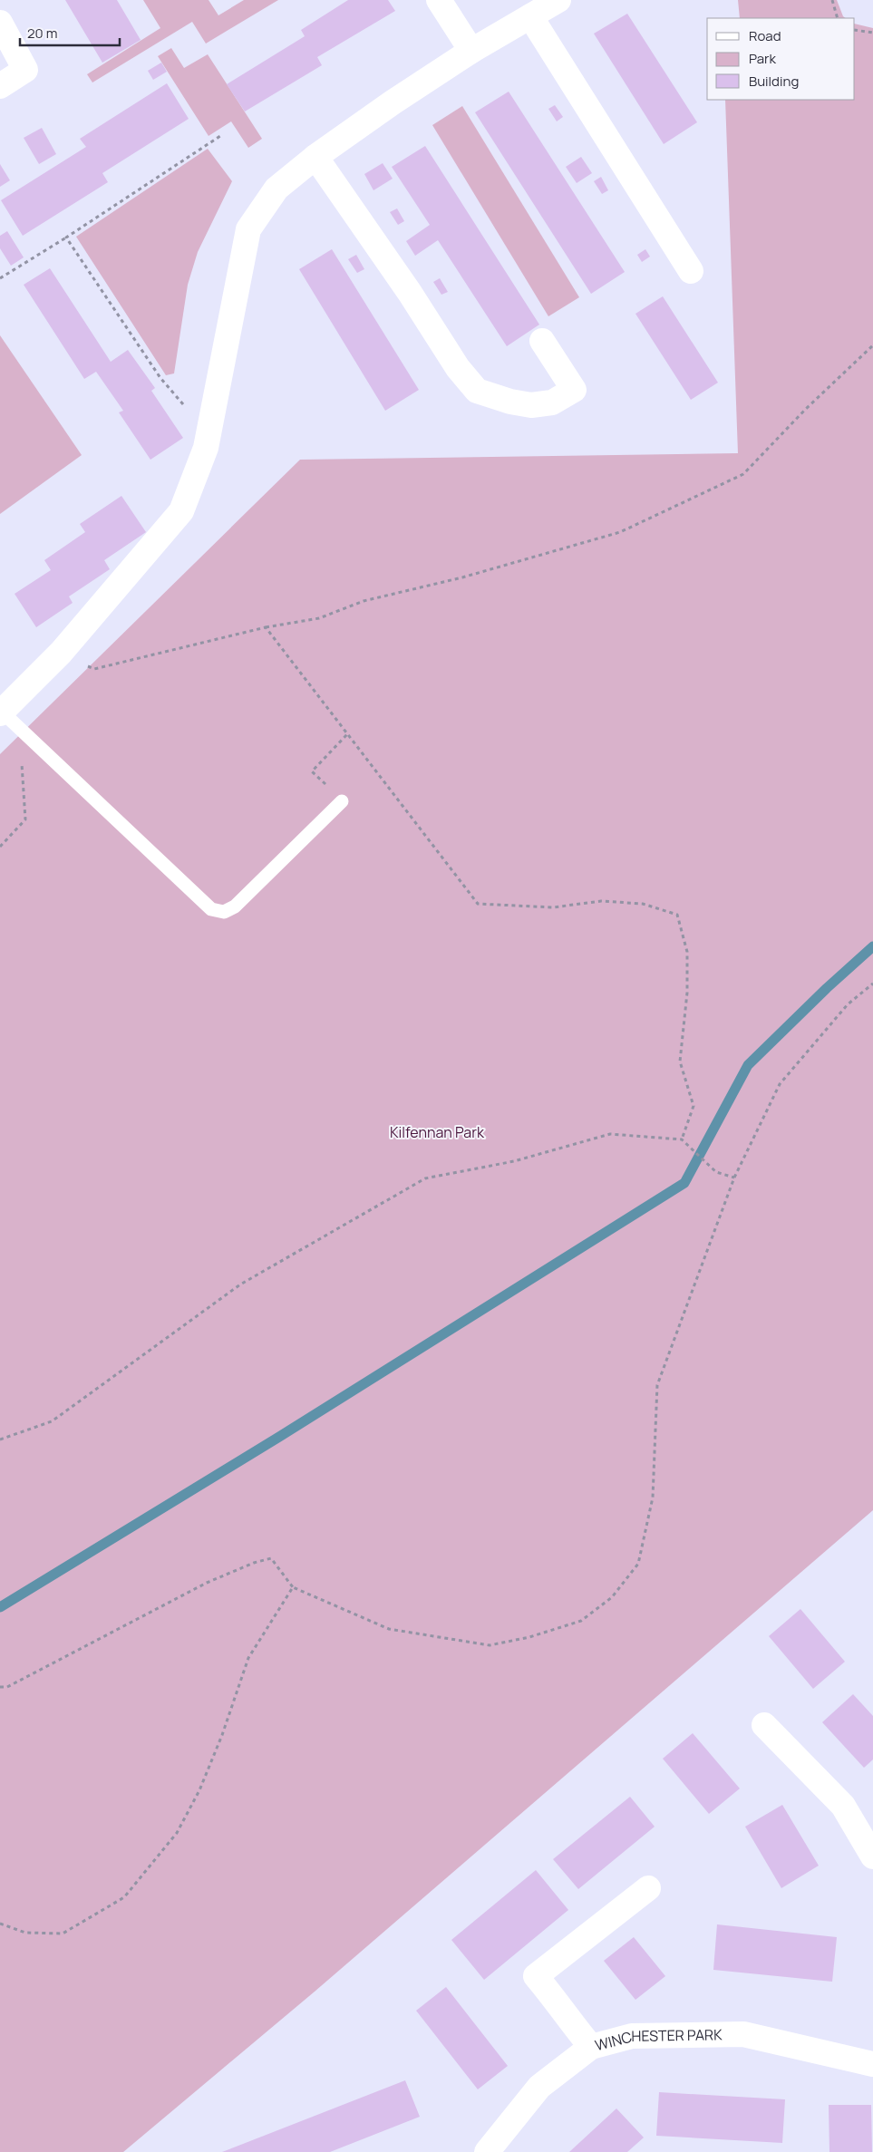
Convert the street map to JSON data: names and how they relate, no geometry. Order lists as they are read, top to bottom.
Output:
{
  "streets": {
    "street": ["WINCHESTER PARK"]
  },
  "parks": ["Kilfennan Park"],
  "legend": ["Road", "Park", "Building"],
  "scale_bar": "20 m"
}
